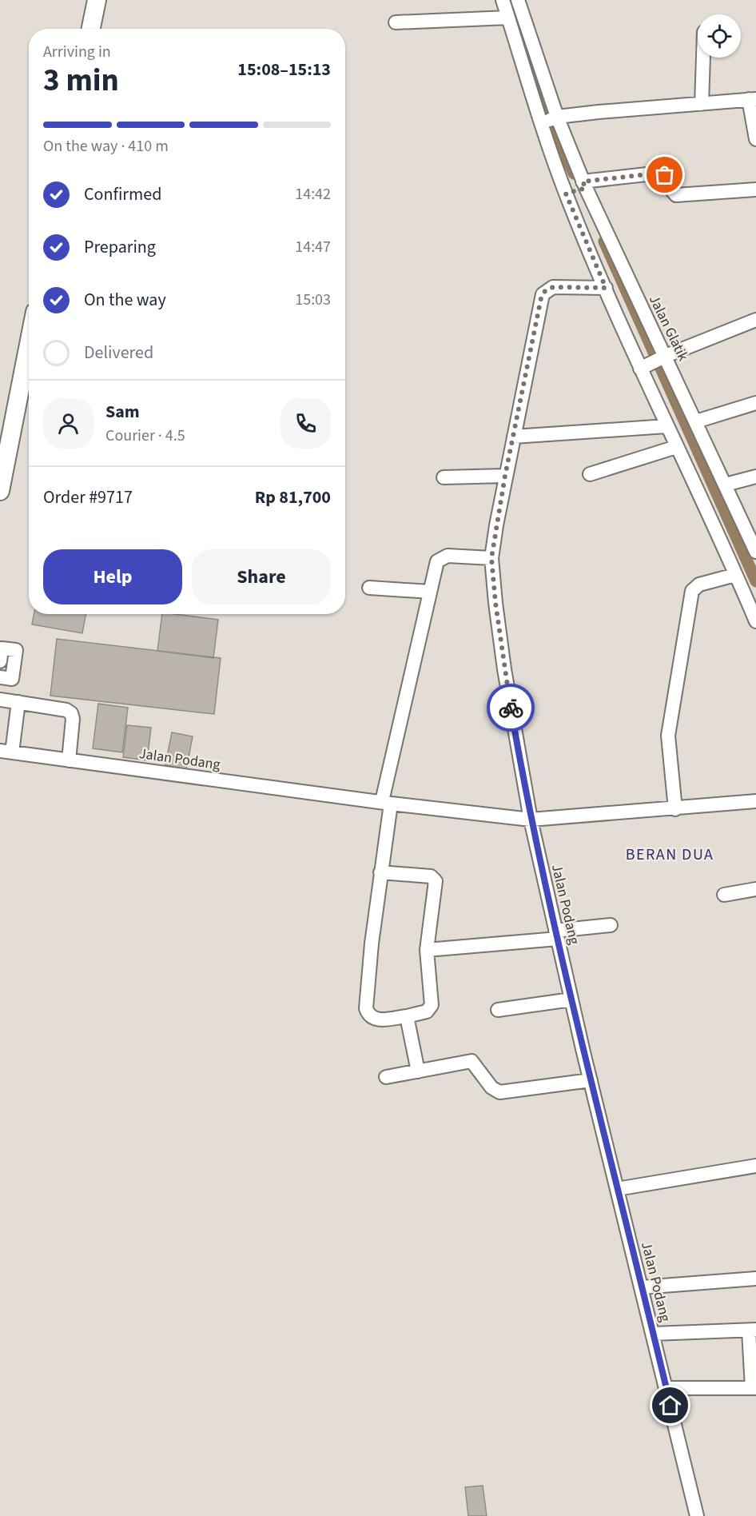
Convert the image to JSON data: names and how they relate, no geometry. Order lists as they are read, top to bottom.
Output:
{
  "streets": {
    "street": ["Jalan Glatik", "Jalan Podang"]
  },
  "districts": ["BERAN DUA"],
  "page": {
    "heading": ["3 min", "Arriving in", "15:08–15:13"],
    "panel": [
      "Sam",
      "Courier · 4.5",
      "Order #9717",
      "Rp 81,700"
    ],
    "bar": "On the way · 410 m",
    "list": [
      ["Confirmed", "14:42"],
      ["Preparing", "14:47"],
      ["On the way", "15:03"],
      "Delivered"
    ],
    "buttons": ["Help", "Share"]
  }
}
